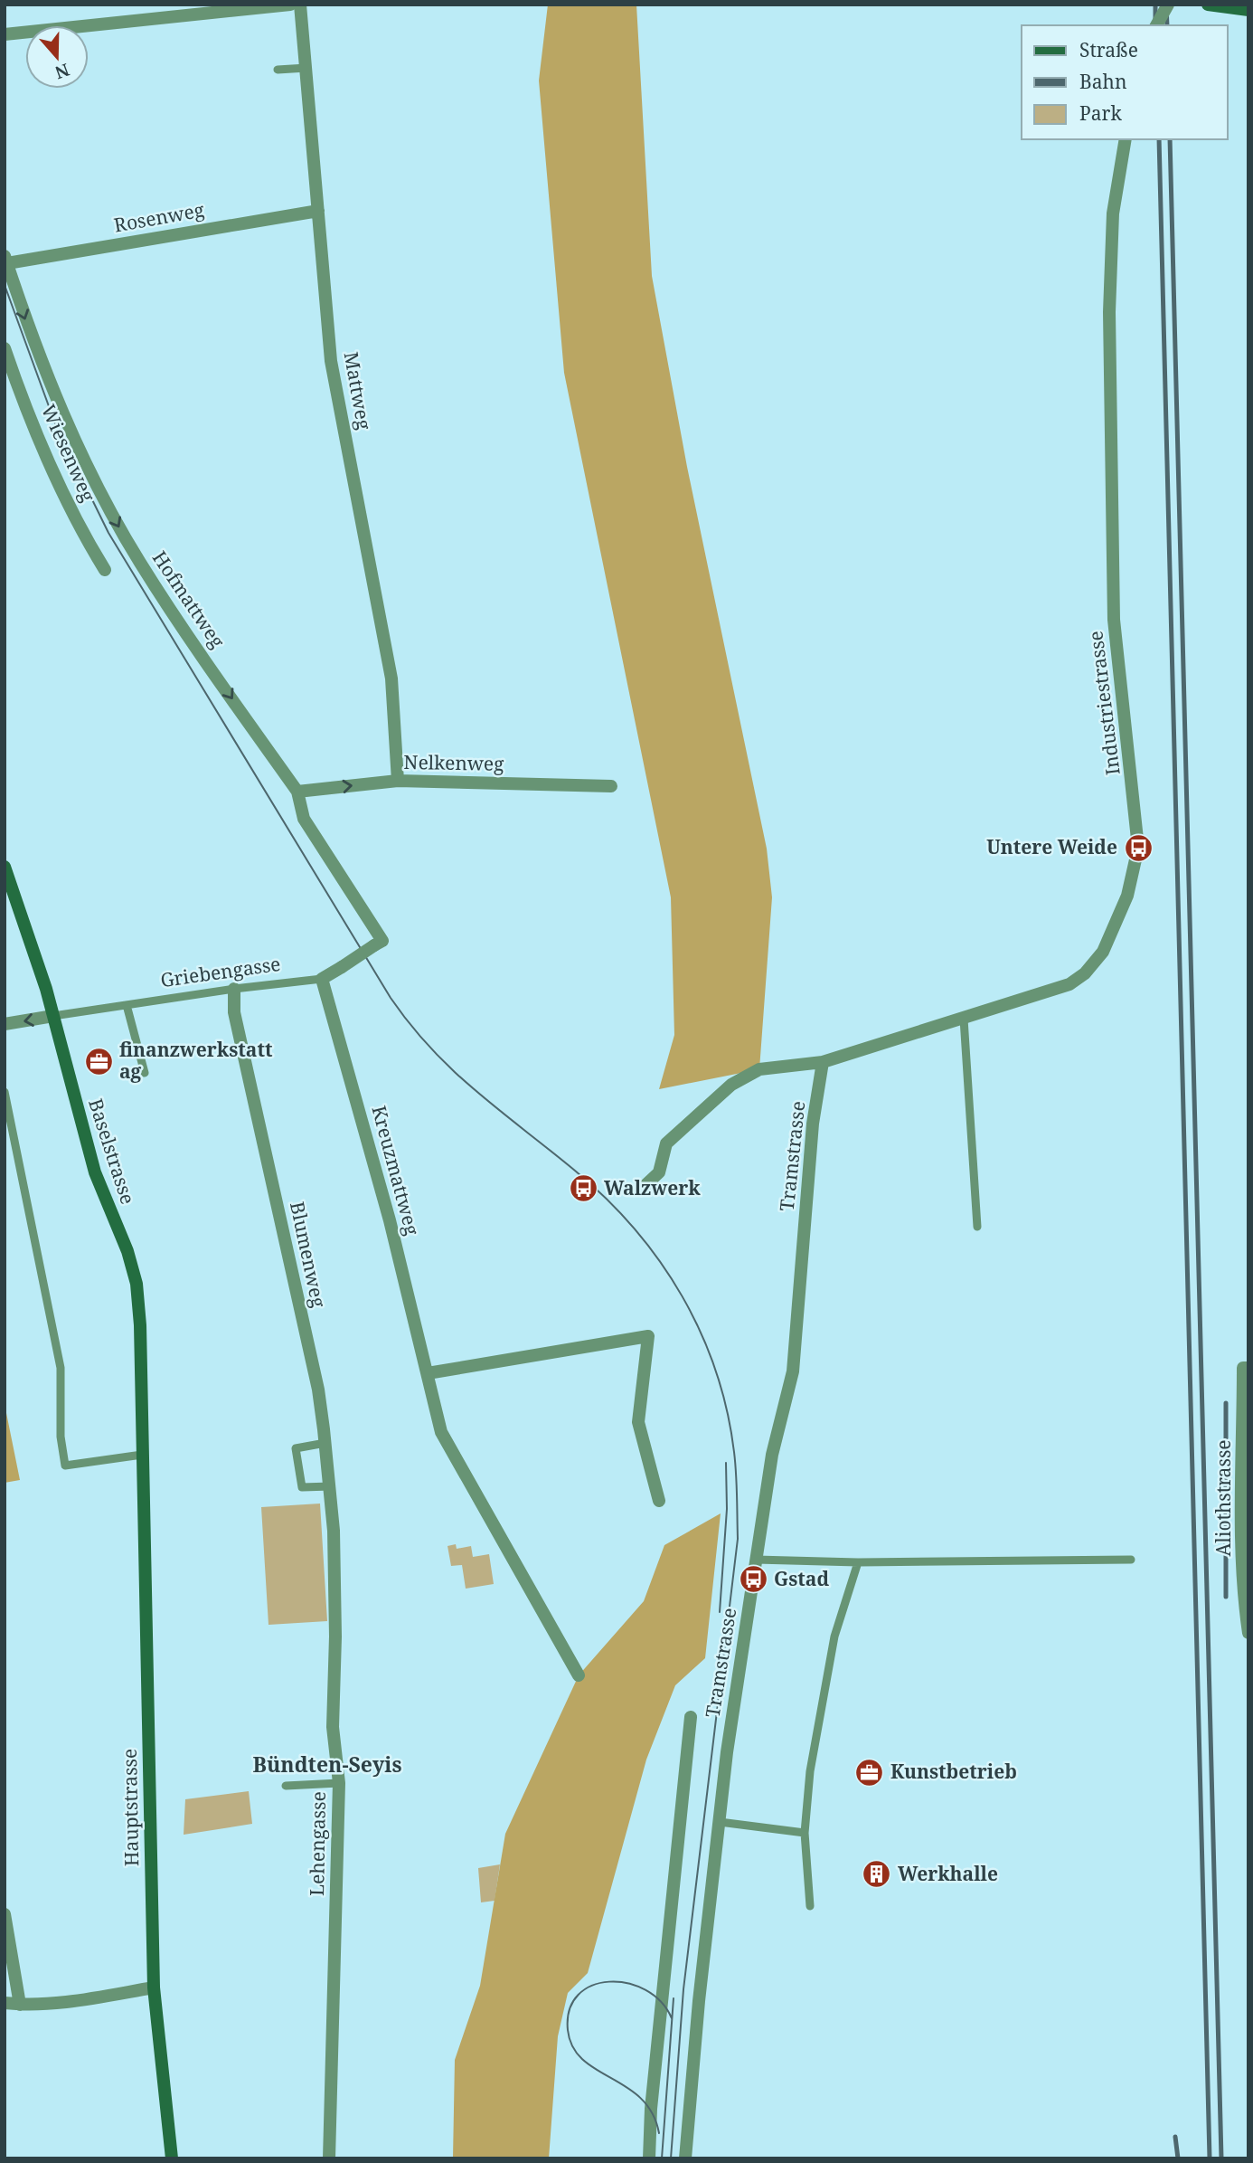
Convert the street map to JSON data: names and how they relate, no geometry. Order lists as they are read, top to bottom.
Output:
{
  "streets": {
    "main road": ["Baselstrasse", "Hauptstrasse"],
    "street": [
      "Rosenweg",
      "Mattweg",
      "Wiesenweg",
      "Hofmattweg",
      "Industriestrasse",
      "Nelkenweg",
      "Griebengasse",
      "Tramstrasse",
      "Kreuzmattweg",
      "Blumenweg",
      "Aliothstrasse",
      "Lehengasse"
    ]
  },
  "crossings": [
    ["Rosenweg", "Mattweg"],
    ["Rosenweg", "Hofmattweg"],
    ["Mattweg", "Nelkenweg"],
    ["Hofmattweg", "Nelkenweg"],
    ["Hofmattweg", "Griebengasse"],
    ["Industriestrasse", "Tramstrasse"],
    ["Griebengasse", "Baselstrasse"],
    ["Griebengasse", "Kreuzmattweg"],
    ["Griebengasse", "Blumenweg"],
    ["Baselstrasse", "Hauptstrasse"],
    ["Blumenweg", "Lehengasse"]
  ],
  "one_way": ["Hofmattweg"],
  "districts": ["Bündten-Seyis"],
  "places": {
    "bus stop": ["Untere Weide", "Walzwerk", "Gstad"],
    "office": ["finanzwerkstatt ag", "Kunstbetrieb"],
    "building": ["Werkhalle"]
  },
  "legend": ["Straße", "Bahn", "Park"],
  "north": "bottom"
}
